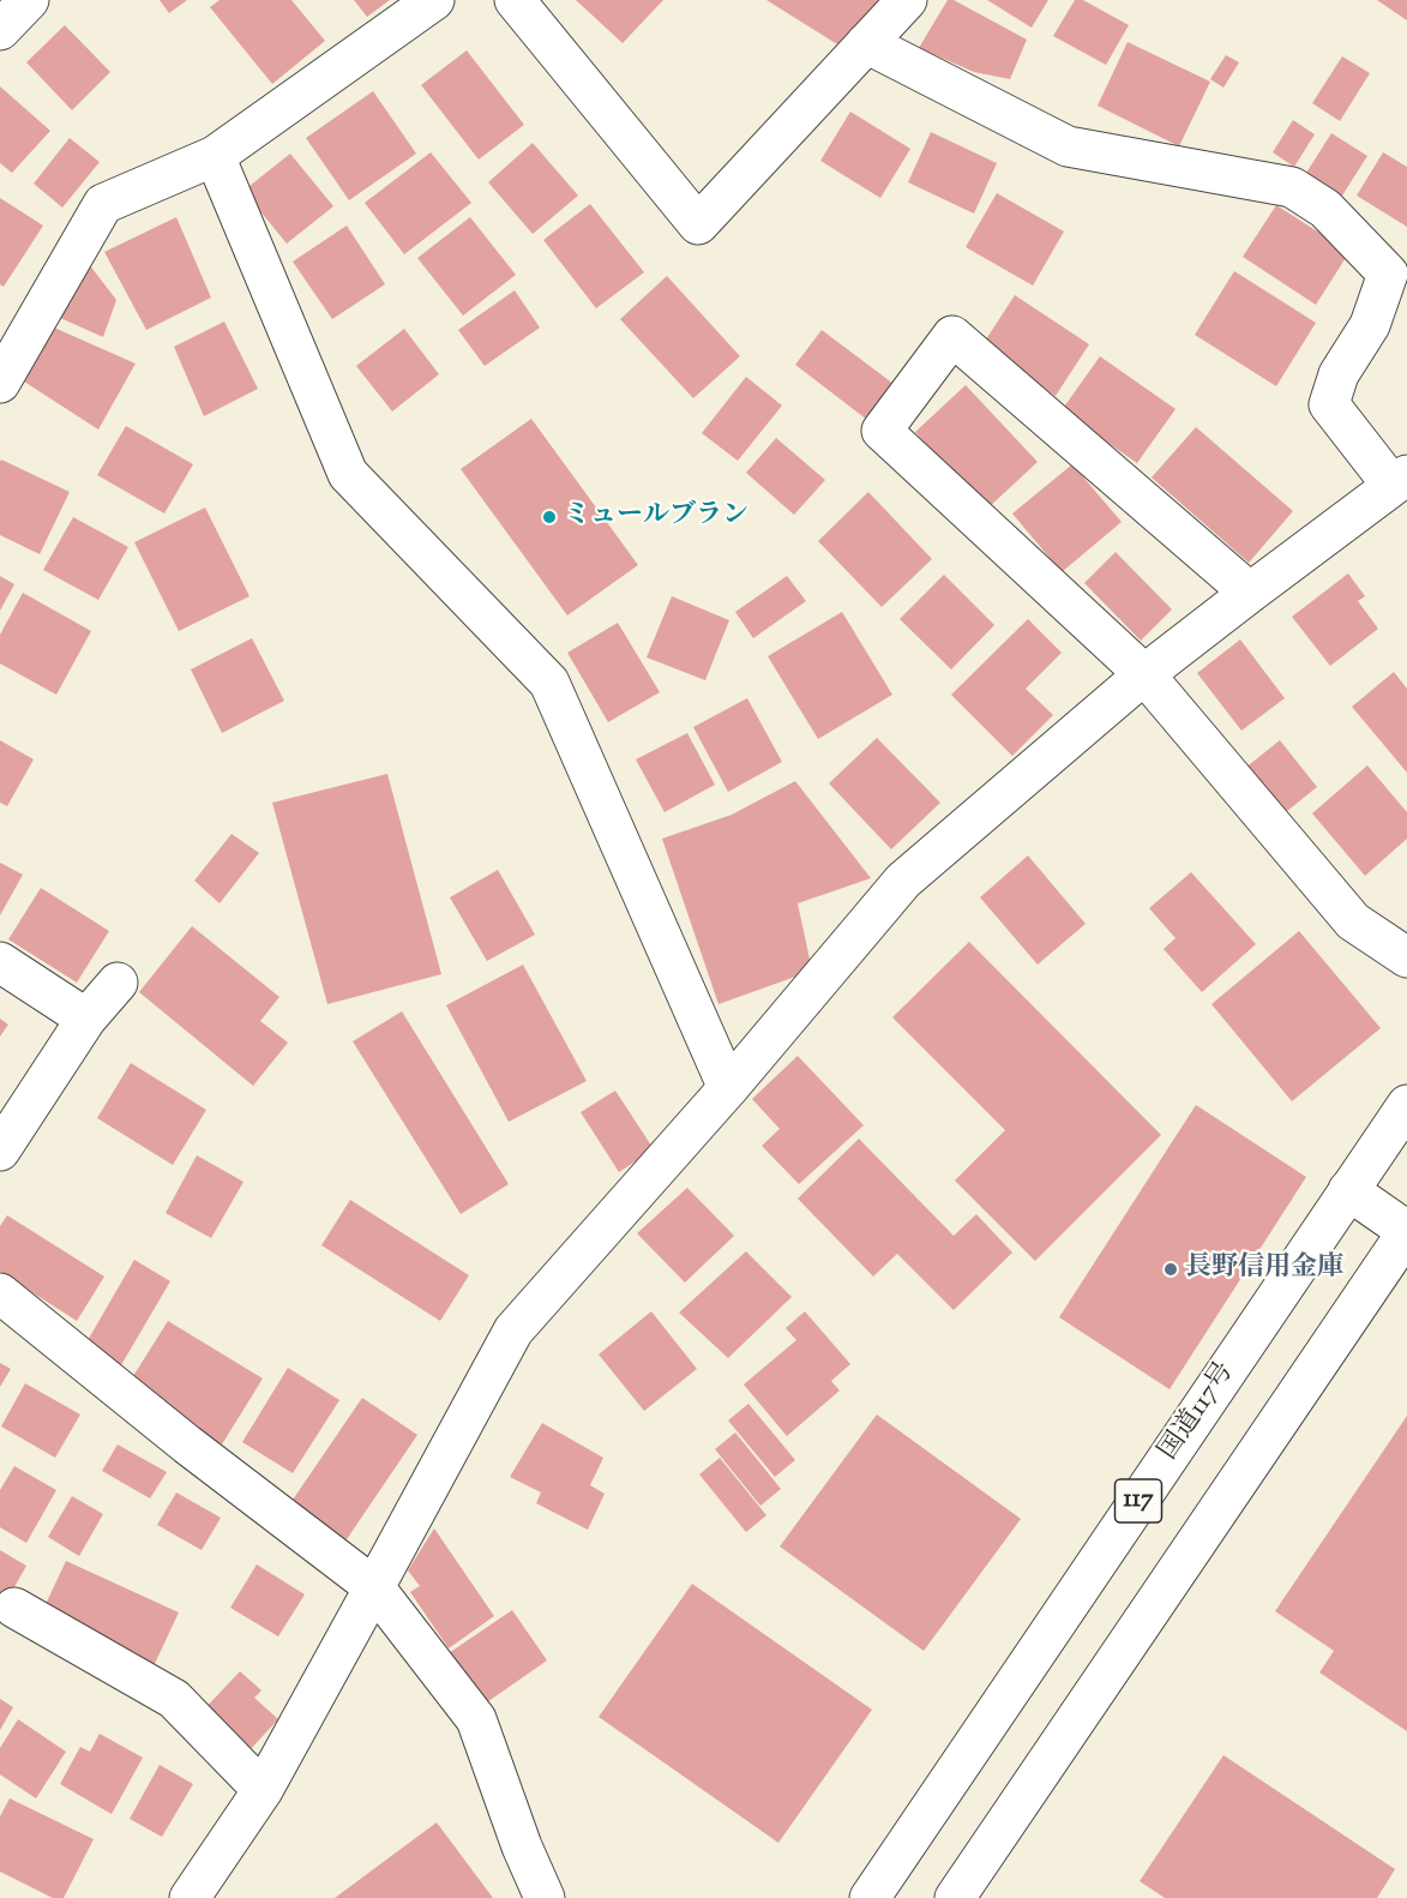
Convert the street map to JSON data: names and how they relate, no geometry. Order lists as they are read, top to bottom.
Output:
{
  "streets": {
    "main road": ["国道117号", "117"]
  },
  "places": ["ミュールブラン", "長野信用金庫"]
}
